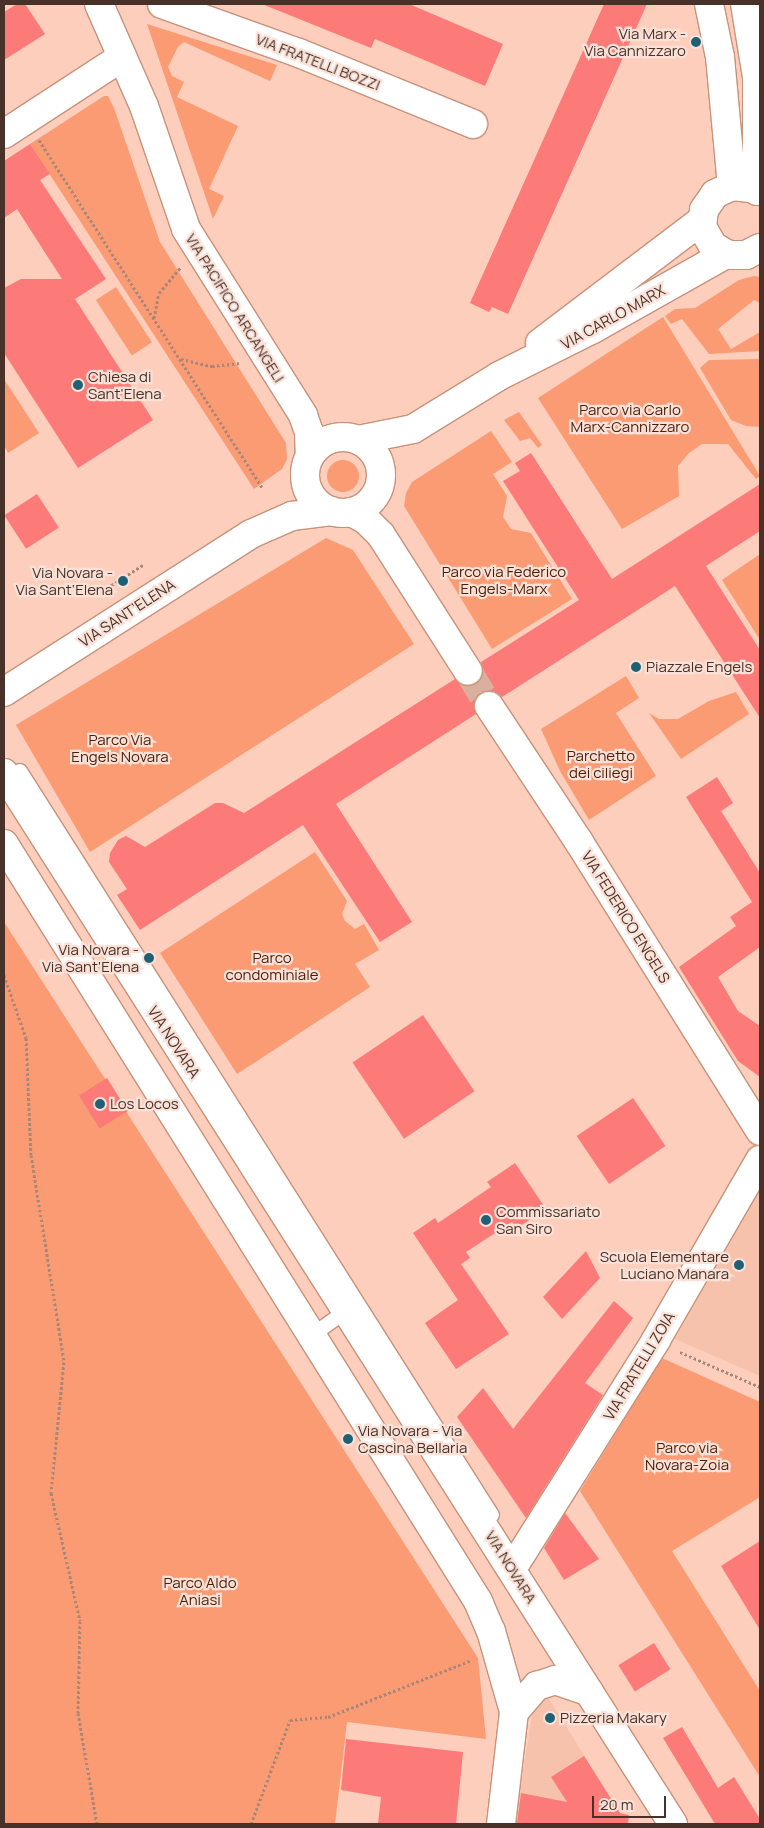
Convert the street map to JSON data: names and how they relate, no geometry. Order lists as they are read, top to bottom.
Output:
{
  "streets": {
    "street": [
      "VIA FRATELLI BOZZI",
      "VIA PACIFICO ARCANGELI",
      "VIA CARLO MARX",
      "VIA SANT’ELENA",
      "VIA FEDERICO ENGELS",
      "VIA NOVARA",
      "VIA FRATELLI ZOIA"
    ]
  },
  "crossings": [
    ["VIA PACIFICO ARCANGELI", "VIA CARLO MARX"],
    ["VIA PACIFICO ARCANGELI", "VIA SANT’ELENA"],
    ["VIA CARLO MARX", "VIA SANT’ELENA"],
    ["VIA NOVARA", "VIA FRATELLI ZOIA"]
  ],
  "parks": [
    "Parco via Carlo Marx-Cannizzaro",
    "Parco via Federico Engels-Marx",
    "Parco Via Engels Novara",
    "Parchetto dei ciliegi",
    "Parco condominiale",
    "Parco via Novara-Zoia",
    "Parco Aldo Aniasi"
  ],
  "places": [
    "Via Marx - Via Cannizzaro",
    "Chiesa di Sant'Elena",
    "Via Novara - Via Sant‘Elena",
    "Piazzale Engels",
    "Via Novara - Via Sant'Elena",
    "Los Locos",
    "Commissariato San Siro",
    "Scuola Elementare Luciano Manara",
    "Via Novara - Via Cascina Bellaria",
    "Pizzeria Makary"
  ],
  "scale_bar": "20 m"
}
